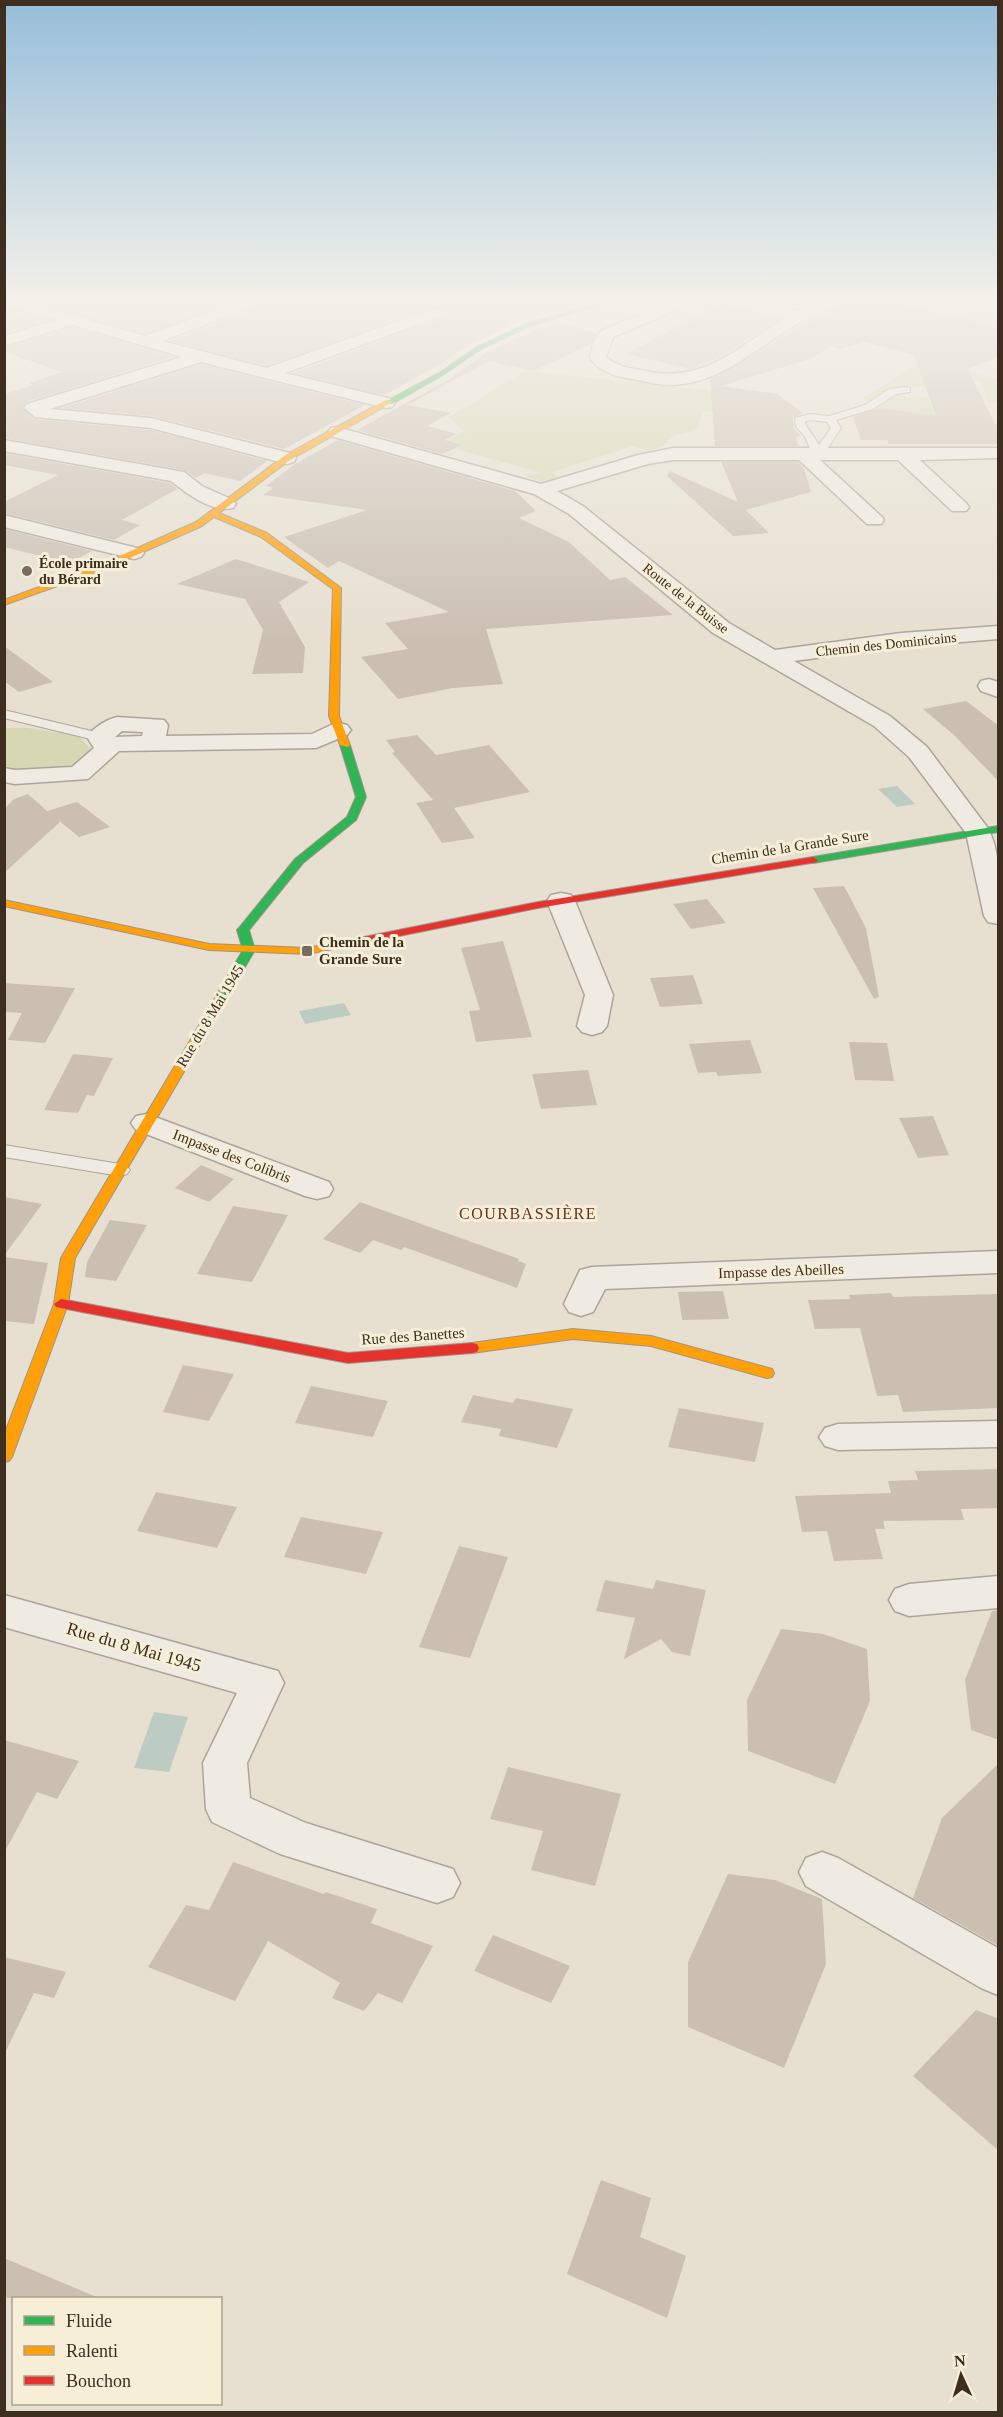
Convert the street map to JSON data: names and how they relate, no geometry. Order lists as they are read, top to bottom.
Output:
{
  "streets": {
    "street": [
      "Route de la Buisse",
      "Chemin des Dominicains",
      "Chemin de la Grande Sure",
      "Rue du 8 Mai 1945",
      "Impasse des Colibris",
      "Impasse des Abeilles",
      "Rue des Banettes"
    ]
  },
  "crossings": [
    ["Route de la Buisse", "Chemin des Dominicains"],
    ["Route de la Buisse", "Chemin de la Grande Sure"],
    ["Chemin de la Grande Sure", "Rue du 8 Mai 1945"],
    ["Rue du 8 Mai 1945", "Impasse des Colibris"],
    ["Rue du 8 Mai 1945", "Rue des Banettes"]
  ],
  "districts": ["COURBASSIÈRE"],
  "places": {
    "other": ["École primaire du Bérard"],
    "transit": ["Chemin de la Grande Sure"]
  },
  "legend": ["Fluide", "Ralenti", "Bouchon"],
  "north": "top"
}
